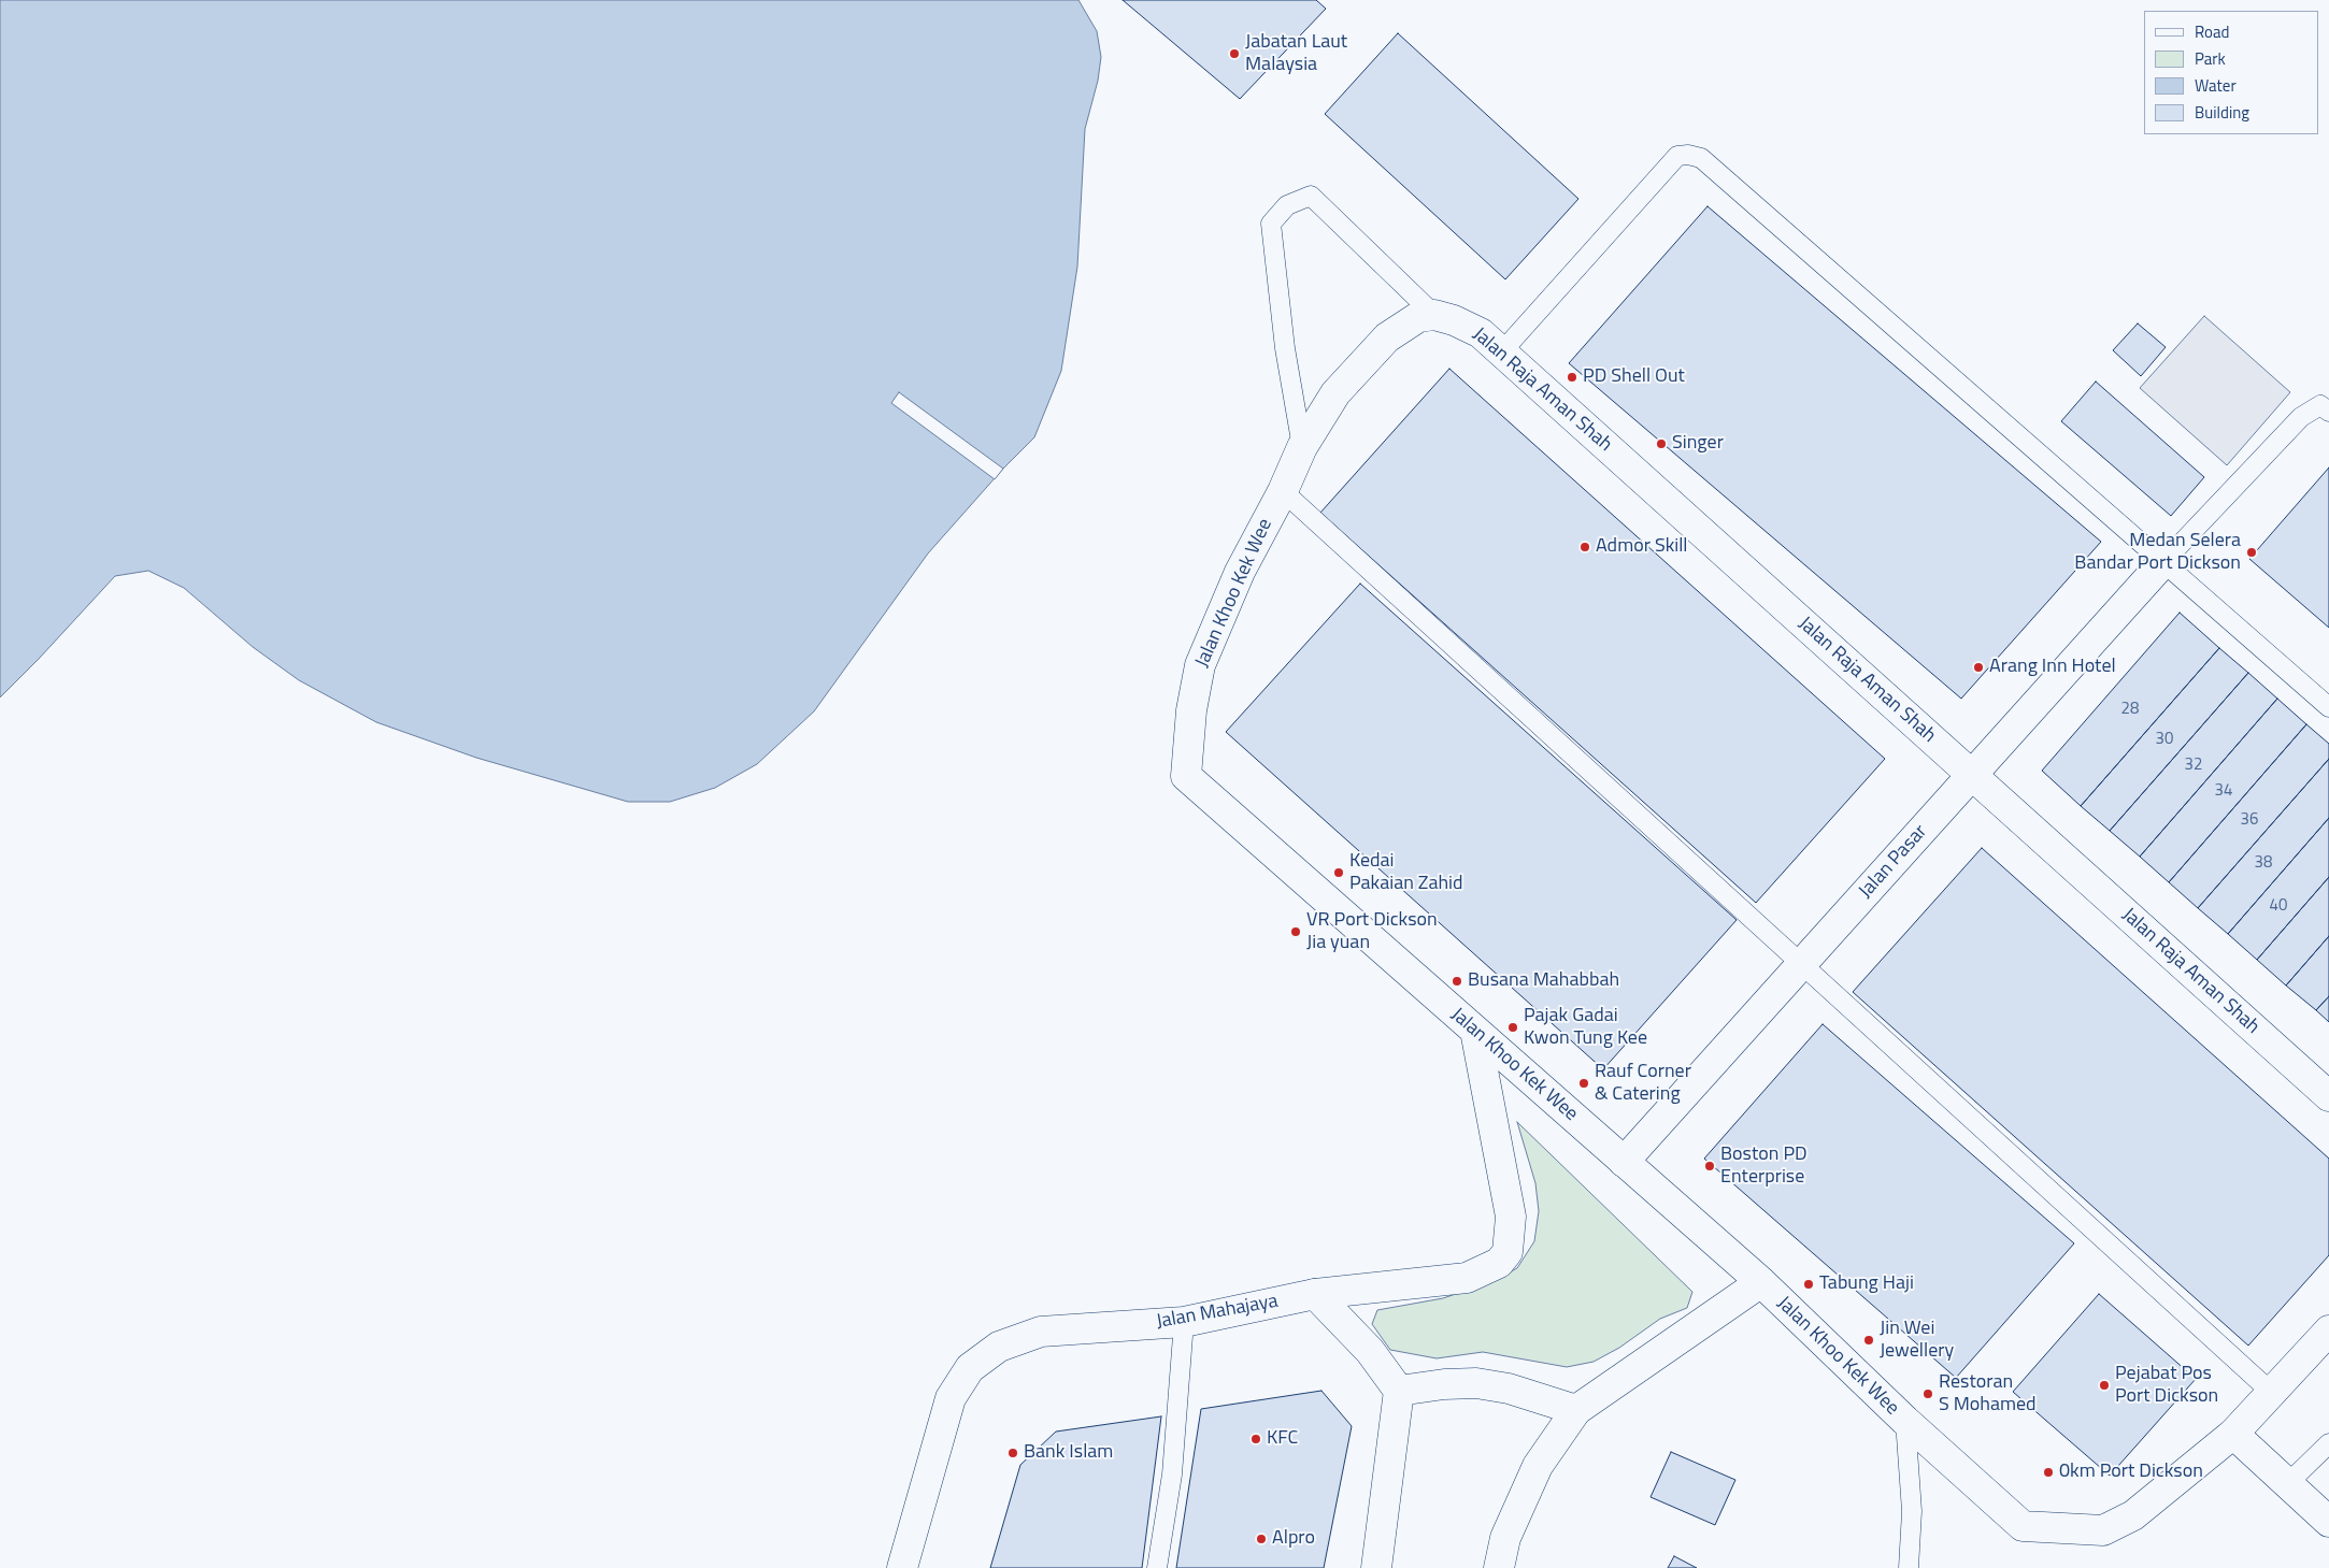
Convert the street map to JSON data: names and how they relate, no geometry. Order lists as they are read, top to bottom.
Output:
{
  "streets": {
    "street": [
      "Jalan Raja Aman Shah",
      "Jalan Khoo Kek Wee",
      "Jalan Pasar",
      "Jalan Mahajaya"
    ]
  },
  "crossings": [
    ["Jalan Raja Aman Shah", "Jalan Khoo Kek Wee"],
    ["Jalan Raja Aman Shah", "Jalan Pasar"],
    ["Jalan Khoo Kek Wee", "Jalan Pasar"],
    ["Jalan Khoo Kek Wee", "Jalan Mahajaya"]
  ],
  "places": [
    "Jabatan Laut Malaysia",
    "PD Shell Out",
    "Singer",
    "Admor Skill",
    "Medan Selera Bandar Port Dickson",
    "Arang Inn Hotel",
    "Kedai Pakaian Zahid",
    "VR Port Dickson Jia yuan",
    "Busana Mahabbah",
    "Pajak Gadai Kwon Tung Kee",
    "Rauf Corner & Catering",
    "Boston PD Enterprise",
    "Tabung Haji",
    "Jin Wei Jewellery",
    "Pejabat Pos Port Dickson",
    "Restoran S Mohamed",
    "KFC",
    "Bank Islam",
    "0km Port Dickson",
    "Alpro"
  ],
  "house_numbers": [
    "28",
    "30",
    "32",
    "34",
    "36",
    "38",
    "40"
  ],
  "legend": [
    "Road",
    "Park",
    "Water",
    "Building"
  ]
}
